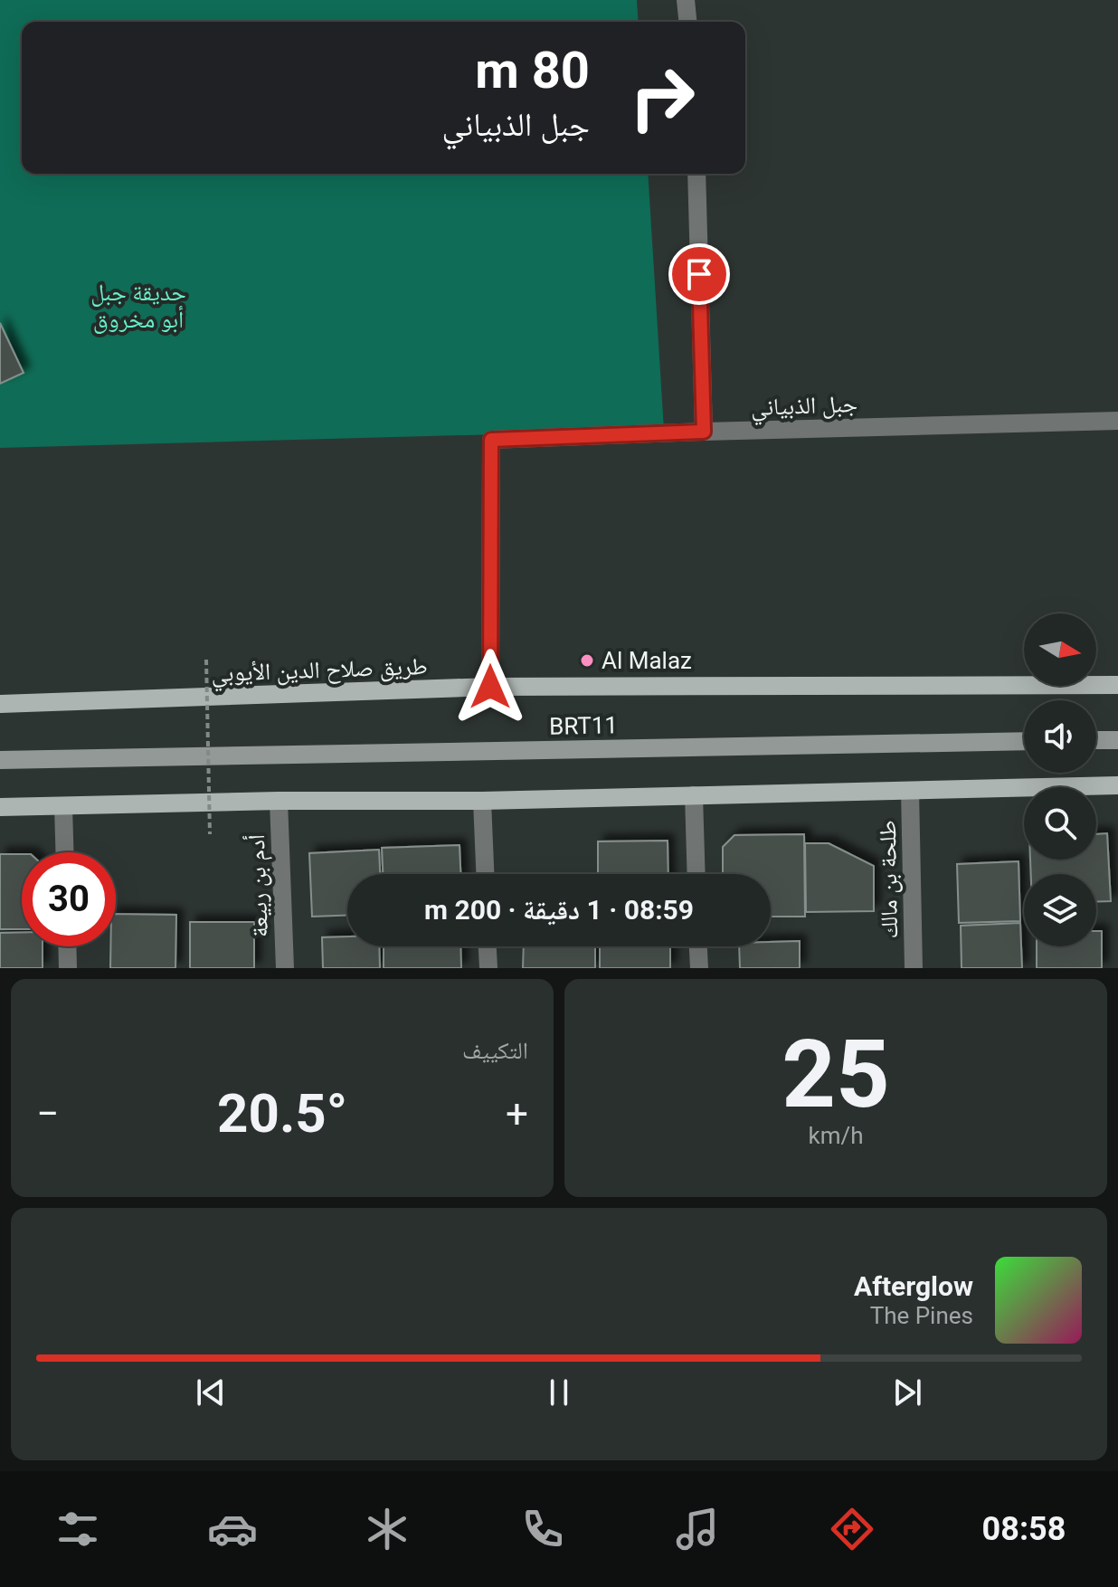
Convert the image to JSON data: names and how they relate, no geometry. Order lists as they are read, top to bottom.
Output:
{
  "streets": {
    "main road": ["طريق صلاح الدين الأيوبي", "BRT11"],
    "street": ["جبل الذبياني", "طلحة بن مالك", "أدم بن ربيعة"]
  },
  "crossings": [
    ["جبل الذبياني", "طريق صلاح الدين الأيوبي"]
  ],
  "parks": ["حديقة جبل أبو مخروق"],
  "places": ["Al Malaz"],
  "north": "right",
  "page": {
    "turn": ["80 m", "جبل الذبياني"],
    "limit": "30",
    "trip": "08:59 · 1 دقيقة · 200 m",
    "tile": [
      ["25", "km/h"],
      "التكييف"
    ],
    "heat": ["−", "20.5°", "+"],
    "song": ["Afterglow", "The Pines"],
    "tabs": "08:58"
  }
}
